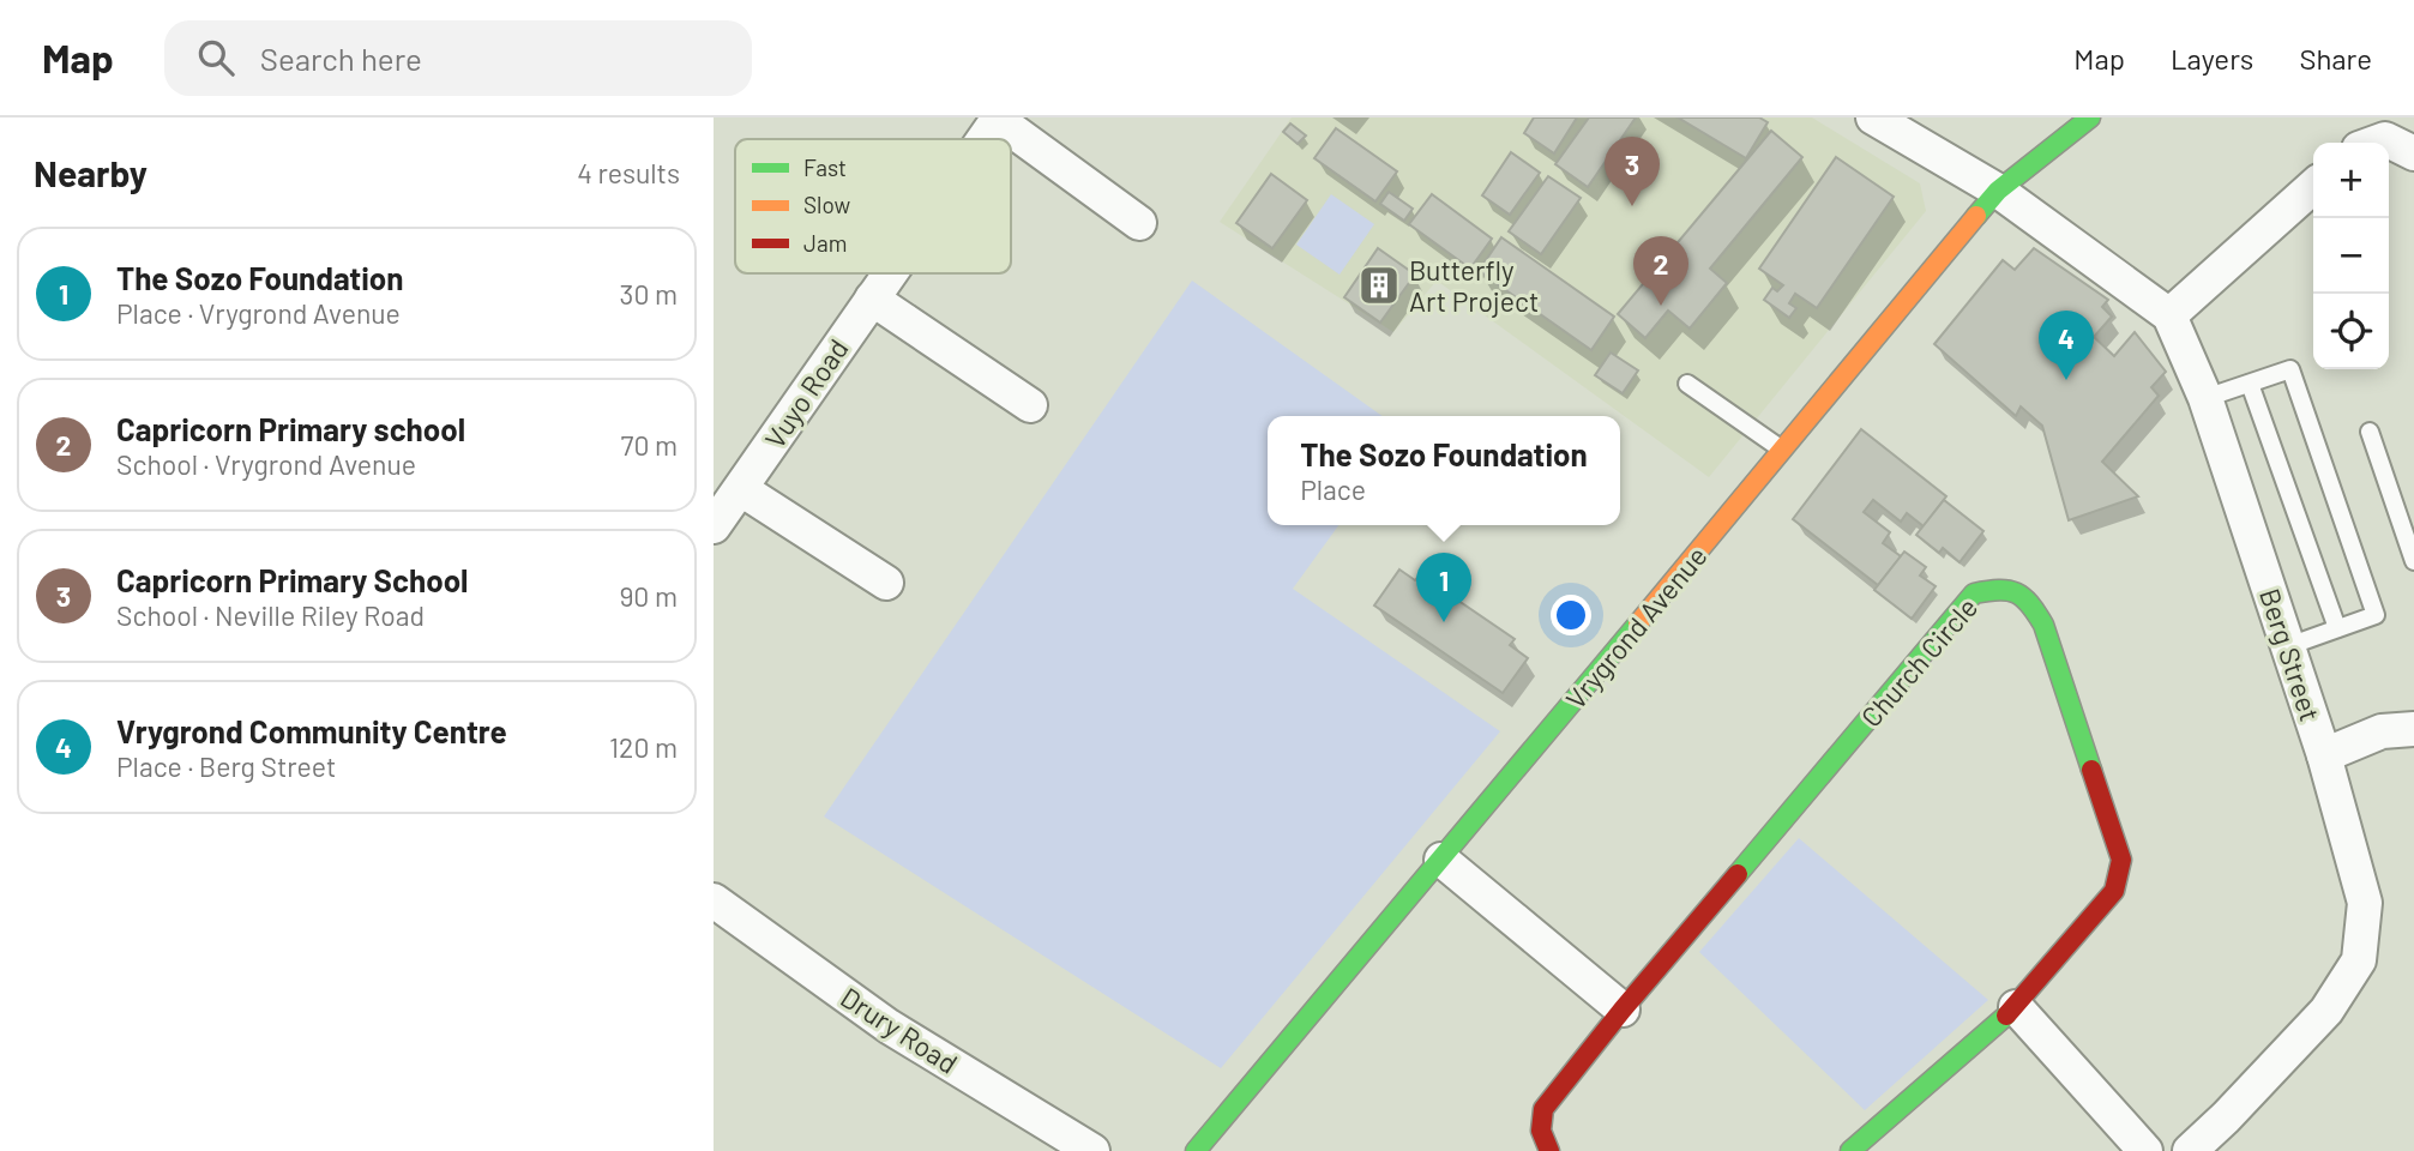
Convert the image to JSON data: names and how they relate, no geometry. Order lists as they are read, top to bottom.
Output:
{
  "streets": {
    "street": [
      "Vuyo Road",
      "Vrygrond Avenue",
      "Berg Street",
      "Church Circle",
      "Drury Road"
    ]
  },
  "places": {
    "building": ["Butterfly Art Project"]
  },
  "legend": ["Fast", "Slow", "Jam"],
  "page": {
    "header": "Map",
    "search": "Search here",
    "nav": ["Map", "Layers", "Share"],
    "heading": ["Nearby", "4 results"],
    "pins": [
      "3",
      "2",
      "4",
      "1"
    ],
    "map_buttons": ["+", "−"],
    "list": [
      {
        "mark": "1",
        "name": "The Sozo Foundation",
        "note": "Place · Vrygrond Avenue",
        "value": "30 m"
      },
      {
        "mark": "2",
        "name": "Capricorn Primary school",
        "note": "School · Vrygrond Avenue",
        "value": "70 m"
      },
      {
        "mark": "3",
        "name": "Capricorn Primary School",
        "note": "School · Neville Riley Road",
        "value": "90 m"
      },
      {
        "mark": "4",
        "name": "Vrygrond Community Centre",
        "note": "Place · Berg Street",
        "value": "120 m"
      }
    ],
    "popup": ["The Sozo Foundation", "Place"]
  }
}
